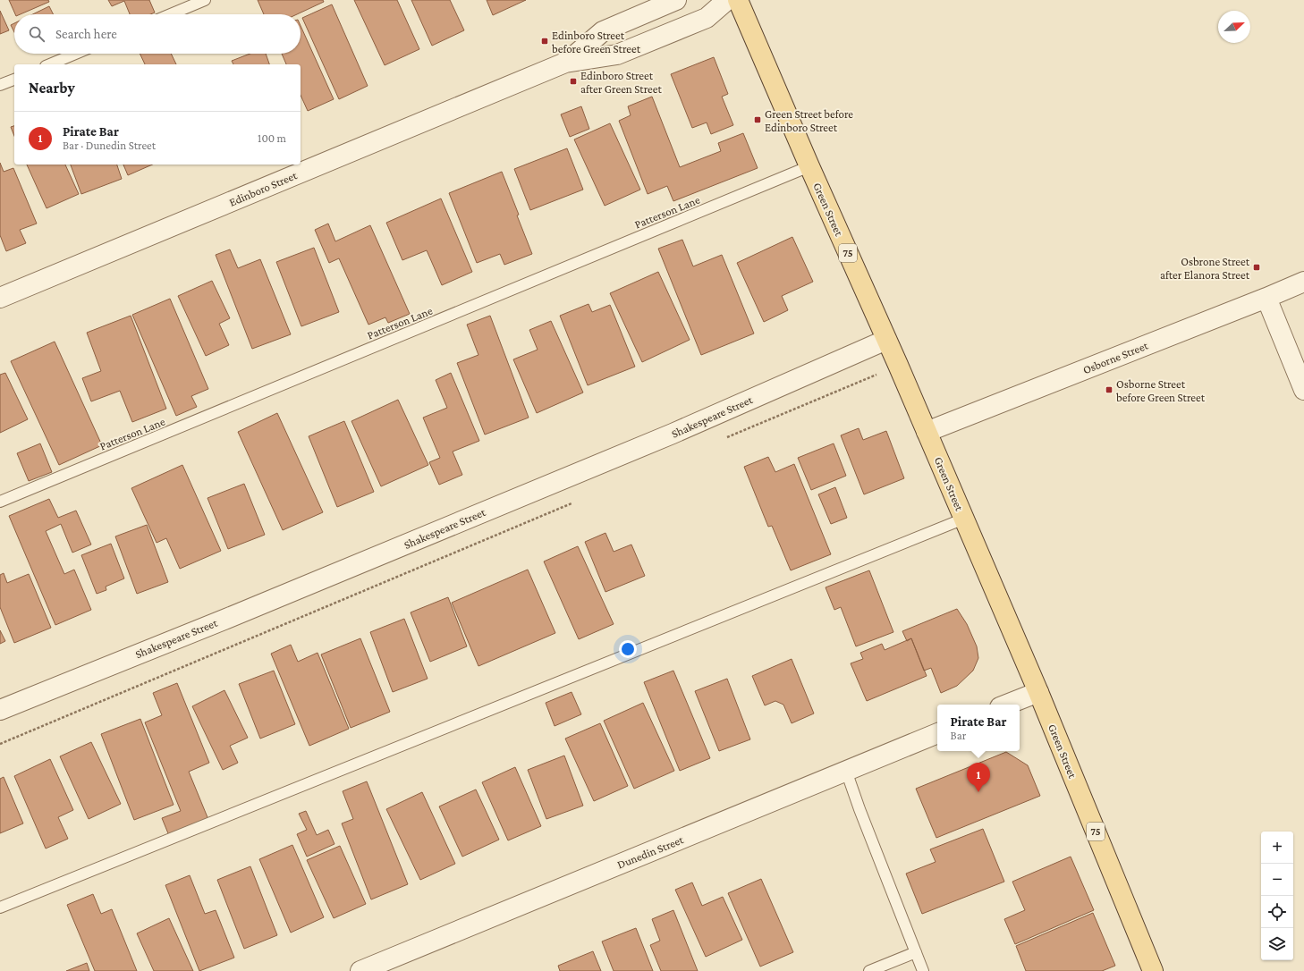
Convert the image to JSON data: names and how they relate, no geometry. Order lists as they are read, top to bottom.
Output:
{
  "streets": {
    "main road": ["Green Street", "75"],
    "street": [
      "Edinboro Street",
      "Osborne Street",
      "Shakespeare Street",
      "Dunedin Street"
    ],
    "lane": ["Patterson Lane"]
  },
  "crossings": [
    ["Green Street", "Patterson Lane"],
    ["Green Street", "Osborne Street"],
    ["Green Street", "Shakespeare Street"]
  ],
  "places": {
    "transit": [
      "Edinboro Street before Green Street",
      "Edinboro Street after Green Street",
      "Green Street before Edinboro Street",
      "Osbrone Street after Elanora Street",
      "Osborne Street before Green Street"
    ]
  },
  "north": "top right",
  "page": {
    "search": "Search here",
    "heading": "Nearby",
    "list": [
      {
        "mark": "1",
        "name": "Pirate Bar",
        "note": "Bar · Dunedin Street",
        "value": "100 m"
      }
    ],
    "popup": ["Pirate Bar", "Bar"],
    "pins": "1",
    "map_buttons": ["+", "−"]
  }
}
